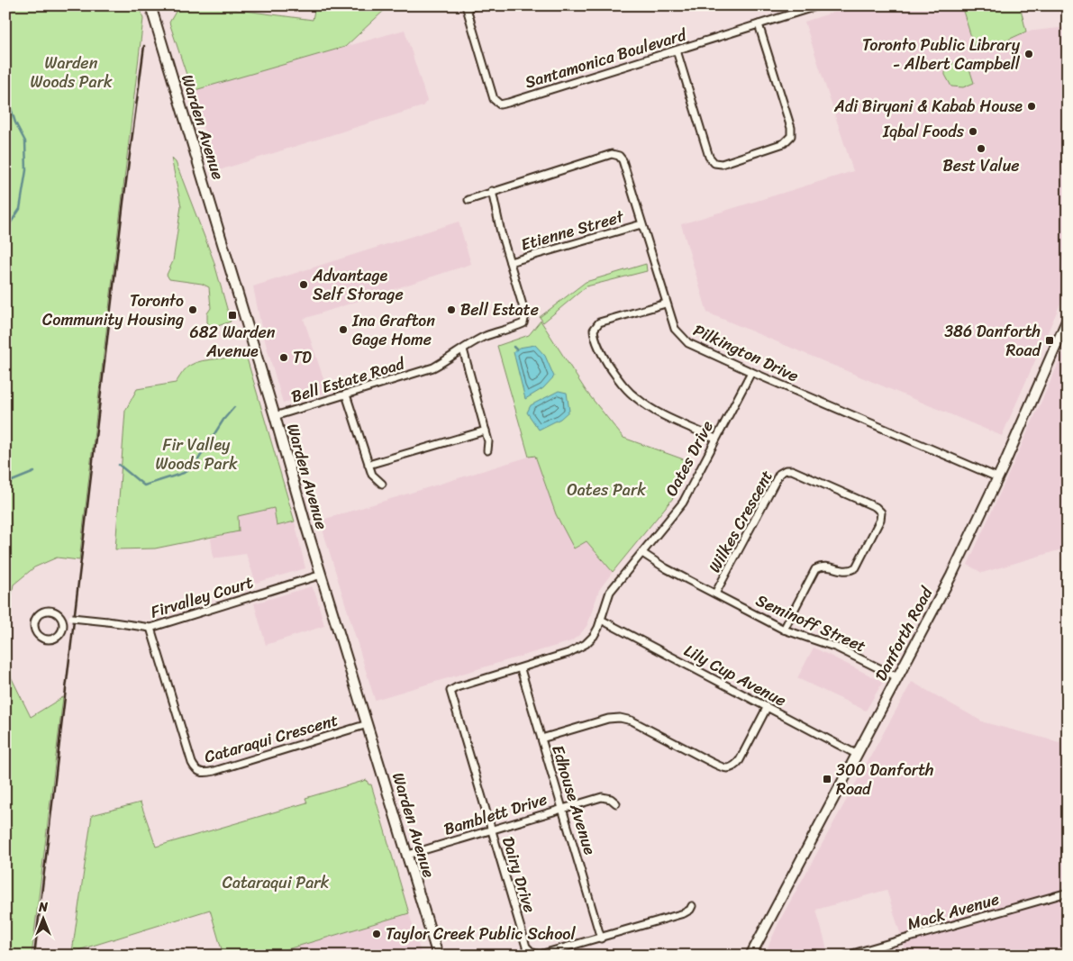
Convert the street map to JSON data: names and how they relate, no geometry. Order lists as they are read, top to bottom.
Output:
{
  "streets": {
    "main road": ["Warden Avenue", "Danforth Road"],
    "street": [
      "Santamonica Boulevard",
      "Etienne Street",
      "Pilkington Drive",
      "Bell Estate Road",
      "Oates Drive",
      "Wilkes Crescent",
      "Firvalley Court",
      "Seminoff Street",
      "Lily Cup Avenue",
      "Cataraqui Crescent",
      "Edhouse Avenue",
      "Bamblett Drive",
      "Dairy Drive",
      "Mack Avenue"
    ]
  },
  "crossings": [
    ["Warden Avenue", "Bell Estate Road"],
    ["Warden Avenue", "Firvalley Court"],
    ["Warden Avenue", "Cataraqui Crescent"],
    ["Warden Avenue", "Bamblett Drive"],
    ["Etienne Street", "Pilkington Drive"],
    ["Etienne Street", "Bell Estate Road"],
    ["Pilkington Drive", "Bell Estate Road"],
    ["Pilkington Drive", "Oates Drive"],
    ["Pilkington Drive", "Danforth Road"],
    ["Oates Drive", "Seminoff Street"],
    ["Oates Drive", "Lily Cup Avenue"],
    ["Wilkes Crescent", "Seminoff Street"],
    ["Firvalley Court", "Cataraqui Crescent"],
    ["Seminoff Street", "Danforth Road"],
    ["Danforth Road", "Lily Cup Avenue"],
    ["Edhouse Avenue", "Bamblett Drive"],
    ["Edhouse Avenue", "Dairy Drive"],
    ["Bamblett Drive", "Dairy Drive"]
  ],
  "parks": [
    "Warden Woods Park",
    "Fir Valley Woods Park",
    "Oates Park",
    "Cataraqui Park"
  ],
  "places": {
    "other": [
      "Toronto Public Library - Albert Campbell",
      "Adi Biryani & Kabab House",
      "Iqbal Foods",
      "Best Value",
      "Advantage Self Storage",
      "Toronto Community Housing",
      "Bell Estate",
      "Ina Grafton Gage Home",
      "TD",
      "Taylor Creek Public School"
    ],
    "transit": ["682 Warden Avenue", "386 Danforth Road", "300 Danforth Road"]
  },
  "north": "top"
}
